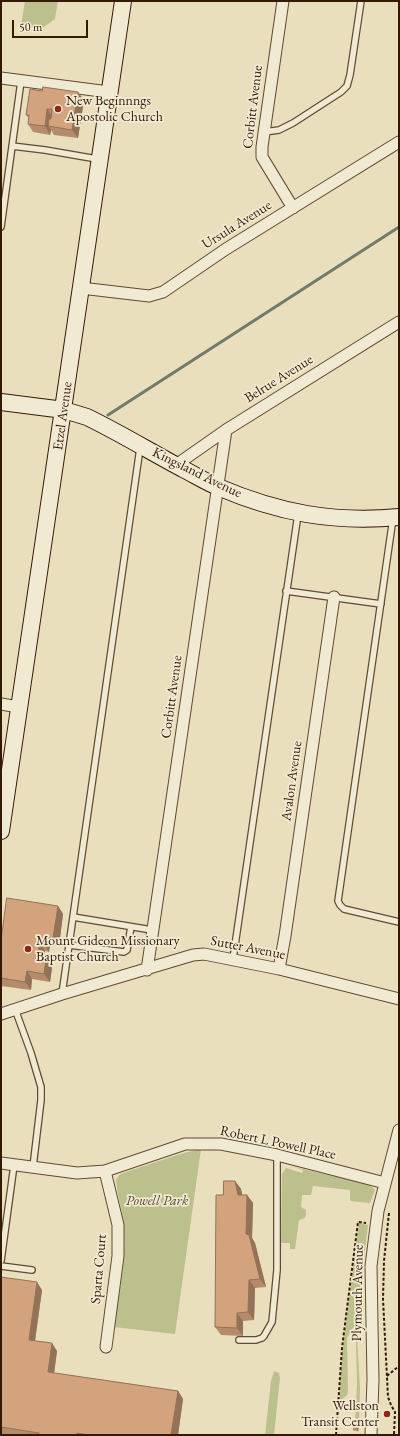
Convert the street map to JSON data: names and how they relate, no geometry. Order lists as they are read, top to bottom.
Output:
{
  "streets": {
    "street": [
      "Corbitt Avenue",
      "Ursula Avenue",
      "Belrue Avenue",
      "Etzel Avenue",
      "Kingsland Avenue",
      "Avalon Avenue",
      "Sutter Avenue",
      "Robert L Powell Place",
      "Sparta Court",
      "Plymouth Avenue"
    ]
  },
  "crossings": [
    ["Corbitt Avenue", "Ursula Avenue"],
    ["Corbitt Avenue", "Belrue Avenue"],
    ["Corbitt Avenue", "Kingsland Avenue"],
    ["Corbitt Avenue", "Sutter Avenue"],
    ["Ursula Avenue", "Etzel Avenue"],
    ["Belrue Avenue", "Kingsland Avenue"],
    ["Etzel Avenue", "Kingsland Avenue"],
    ["Avalon Avenue", "Sutter Avenue"],
    ["Robert L Powell Place", "Sparta Court"],
    ["Robert L Powell Place", "Plymouth Avenue"]
  ],
  "parks": ["Powell Park"],
  "places": ["New Beginnngs Apostolic Church", "Mount Gideon Missionary Baptist Church", "Wellston Transit Center"],
  "scale_bar": "50 m"
}
